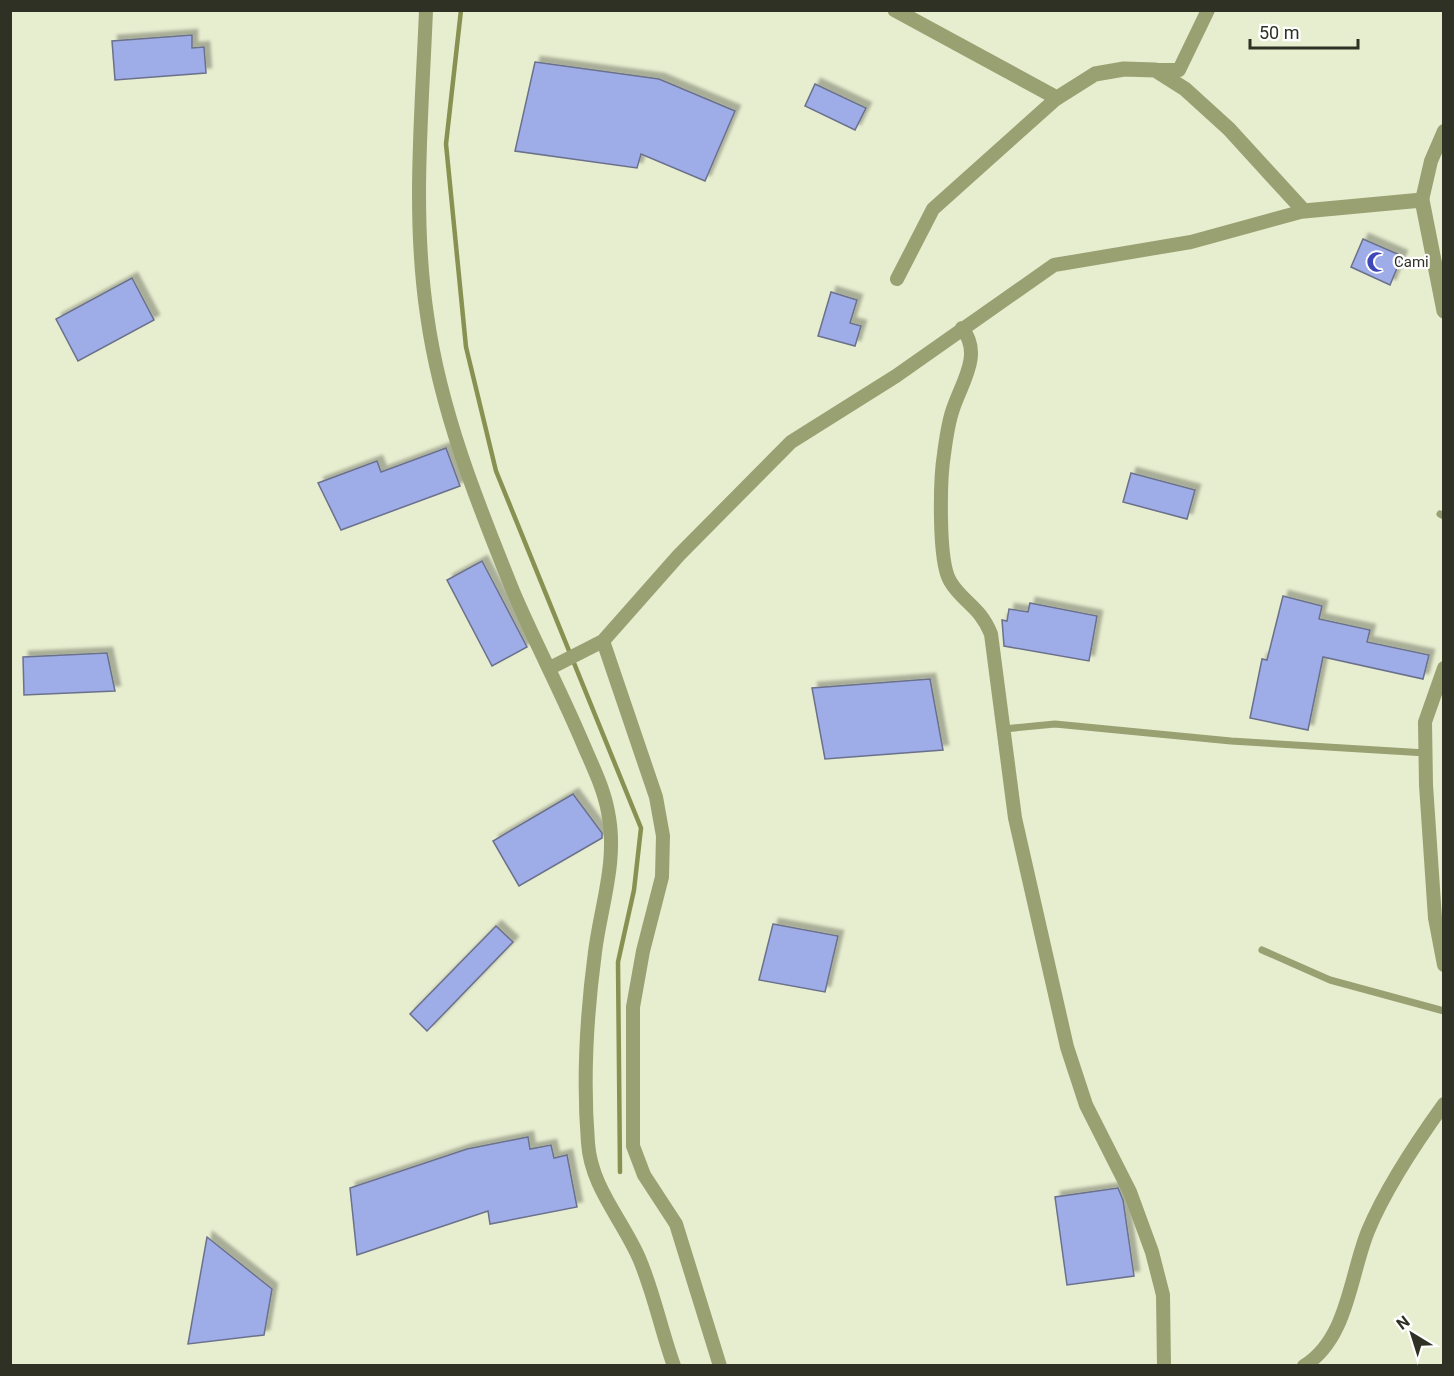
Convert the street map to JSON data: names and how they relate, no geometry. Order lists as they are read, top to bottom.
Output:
{
  "places": {
    "mosque": ["Cami"]
  },
  "scale_bar": "50 m",
  "north": "top left"
}
